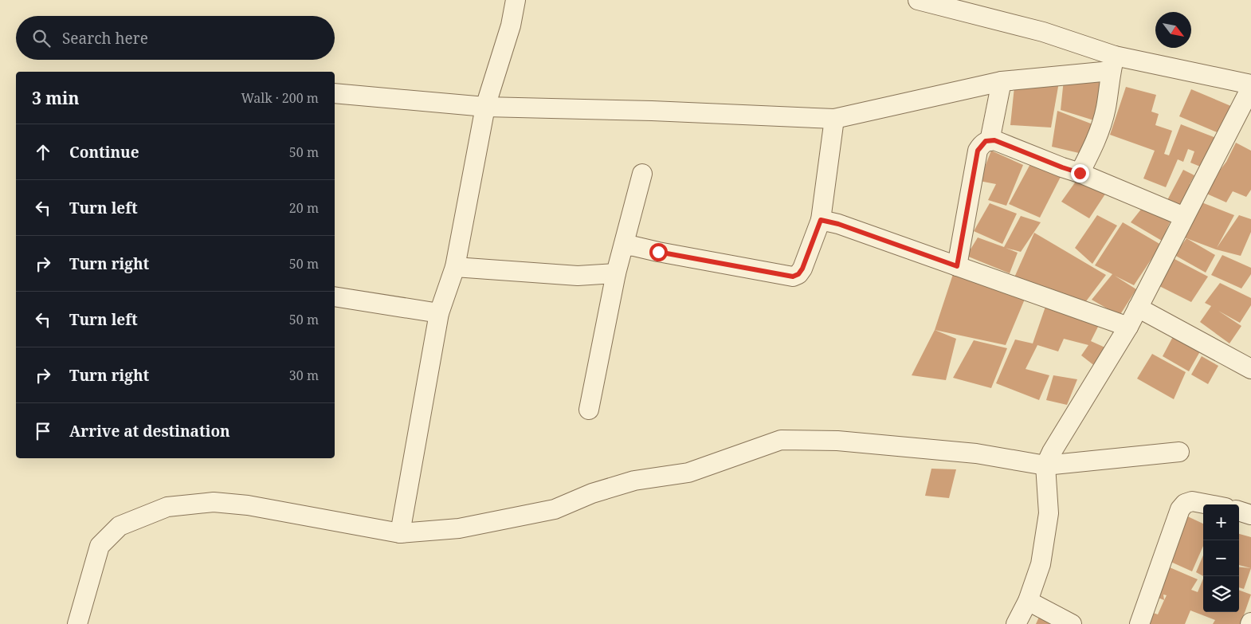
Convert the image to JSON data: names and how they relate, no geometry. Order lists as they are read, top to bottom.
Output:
{
  "north": "bottom right",
  "page": {
    "search": "Search here",
    "heading": ["3 min", "Walk · 200 m"],
    "list": [
      ["Continue", "50 m"],
      ["Turn left", "20 m"],
      ["Turn right", "50 m"],
      ["Turn left", "50 m"],
      ["Turn right", "30 m"],
      "Arrive at destination"
    ],
    "map_buttons": ["+", "−"]
  }
}
